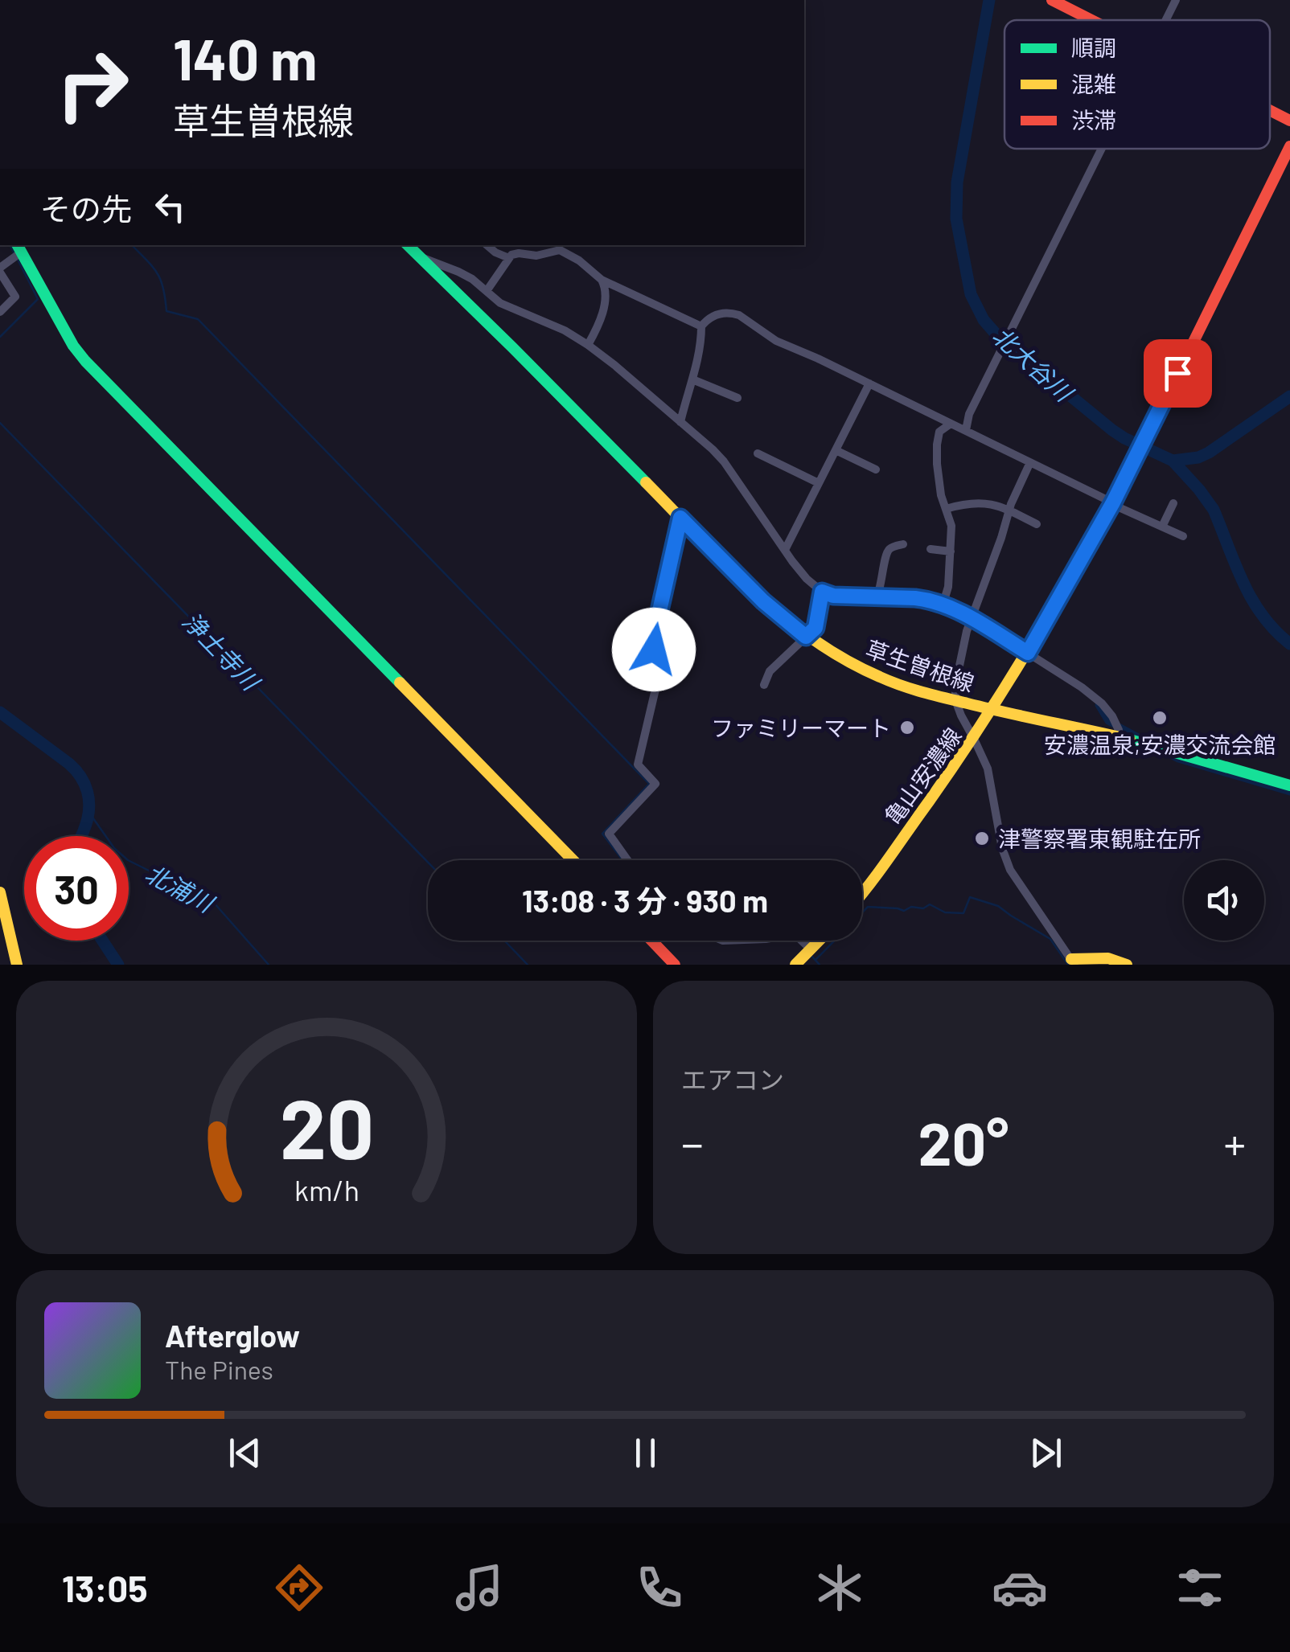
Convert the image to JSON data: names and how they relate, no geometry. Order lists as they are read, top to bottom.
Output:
{
  "streets": {
    "main road": ["草生曽根線", "亀山安濃線"]
  },
  "crossings": [
    ["草生曽根線", "亀山安濃線"]
  ],
  "water": ["北大谷川", "浄土寺川", "北浦川"],
  "places": ["安濃温泉;安濃交流会館", "ファミリーマート", "津警察署東観駐在所"],
  "legend": ["順調", "混雑", "渋滞"],
  "page": {
    "turn": ["140 m", "草生曽根線"],
    "then": "その先",
    "limit": "30",
    "trip": "13:08 · 3 分 · 930 m",
    "tile": "エアコン",
    "heat": ["−", "20°", "+"],
    "song": ["Afterglow", "The Pines"],
    "tabs": "13:05",
    "gauge": ["20", "km/h"]
  }
}
